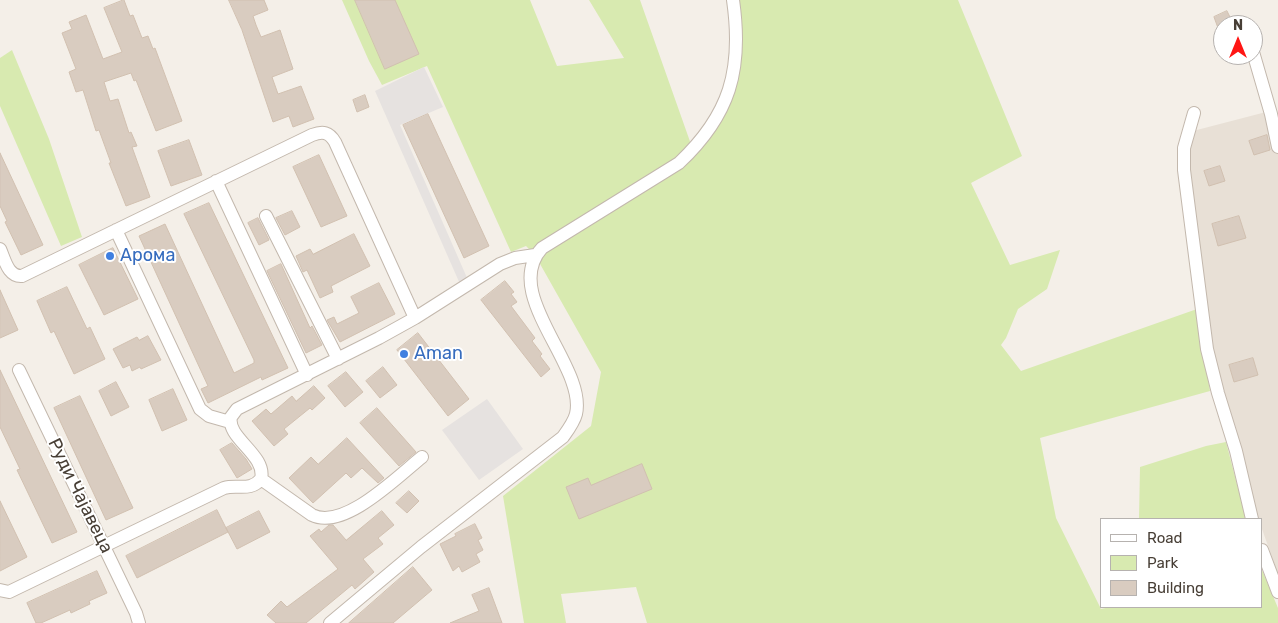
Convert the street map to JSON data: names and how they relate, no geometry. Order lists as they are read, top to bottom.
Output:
{
  "streets": {
    "street": ["Руди Чајавеца"]
  },
  "places": ["Арома", "Aman"],
  "legend": ["Road", "Park", "Building"],
  "north": "top"
}
